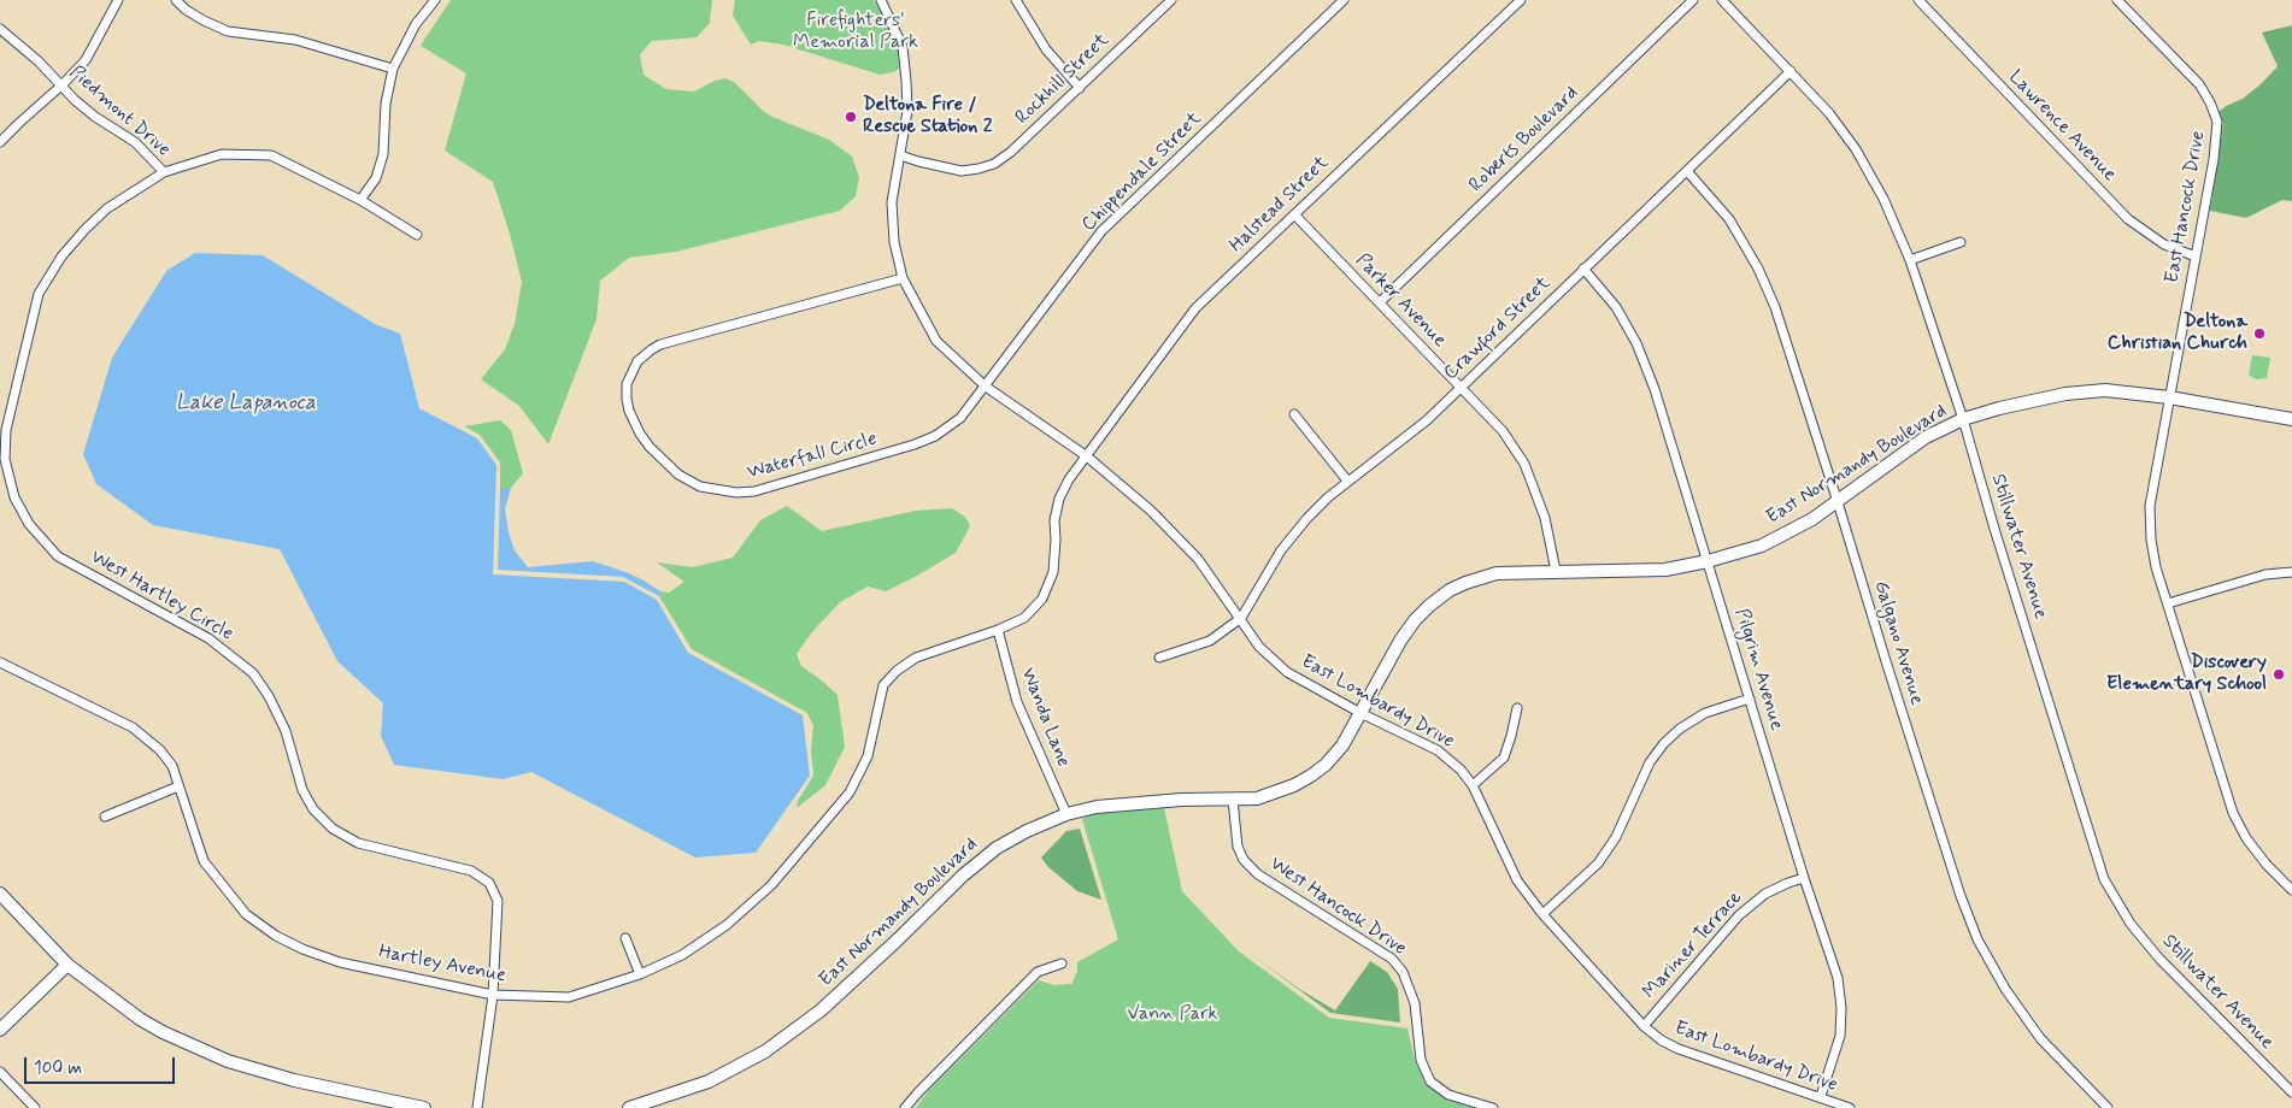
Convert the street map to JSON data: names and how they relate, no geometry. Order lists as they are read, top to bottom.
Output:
{
  "streets": {
    "street": [
      "Rockhill Street",
      "Piedmont Drive",
      "Lawrence Avenue",
      "Roberts Boulevard",
      "Chippendale Street",
      "Halstead Street",
      "East Hancock Drive",
      "Parker Avenue",
      "Crawford Street",
      "Waterfall Circle",
      "East Normandy Boulevard",
      "Stillwater Avenue",
      "West Hartley Circle",
      "Galgano Avenue",
      "Pilgrim Avenue",
      "East Lombardy Drive",
      "Wanda Lane",
      "West Hancock Drive",
      "Mariner Terrace",
      "Hartley Avenue"
    ]
  },
  "crossings": [
    ["Rockhill Street", "East Lombardy Drive"],
    ["Piedmont Drive", "West Hartley Circle"],
    ["Lawrence Avenue", "East Hancock Drive"],
    ["Roberts Boulevard", "Parker Avenue"],
    ["Chippendale Street", "Waterfall Circle"],
    ["Chippendale Street", "East Lombardy Drive"],
    ["Halstead Street", "Parker Avenue"],
    ["Halstead Street", "East Lombardy Drive"],
    ["Halstead Street", "Hartley Avenue"],
    ["East Hancock Drive", "East Normandy Boulevard"],
    ["Parker Avenue", "Crawford Street"],
    ["Parker Avenue", "East Normandy Boulevard"],
    ["Crawford Street", "Stillwater Avenue"],
    ["Crawford Street", "Galgano Avenue"],
    ["Crawford Street", "Pilgrim Avenue"],
    ["Crawford Street", "East Lombardy Drive"],
    ["Waterfall Circle", "East Lombardy Drive"],
    ["East Normandy Boulevard", "Stillwater Avenue"],
    ["East Normandy Boulevard", "Galgano Avenue"],
    ["East Normandy Boulevard", "Pilgrim Avenue"],
    ["East Normandy Boulevard", "East Lombardy Drive"],
    ["East Normandy Boulevard", "Wanda Lane"],
    ["East Normandy Boulevard", "West Hancock Drive"],
    ["West Hartley Circle", "Hartley Avenue"],
    ["Pilgrim Avenue", "East Lombardy Drive"],
    ["Pilgrim Avenue", "Mariner Terrace"],
    ["East Lombardy Drive", "Mariner Terrace"],
    ["East Lombardy Drive", "Hartley Avenue"],
    ["Wanda Lane", "Hartley Avenue"]
  ],
  "water": ["Lake Lapanoca"],
  "parks": ["Firefighters' Memorial Park", "Vann Park"],
  "places": ["Deltona Fire / Rescue Station 2", "Deltona Christian Church", "Discovery Elementary School"],
  "scale_bar": "100 m"
}
